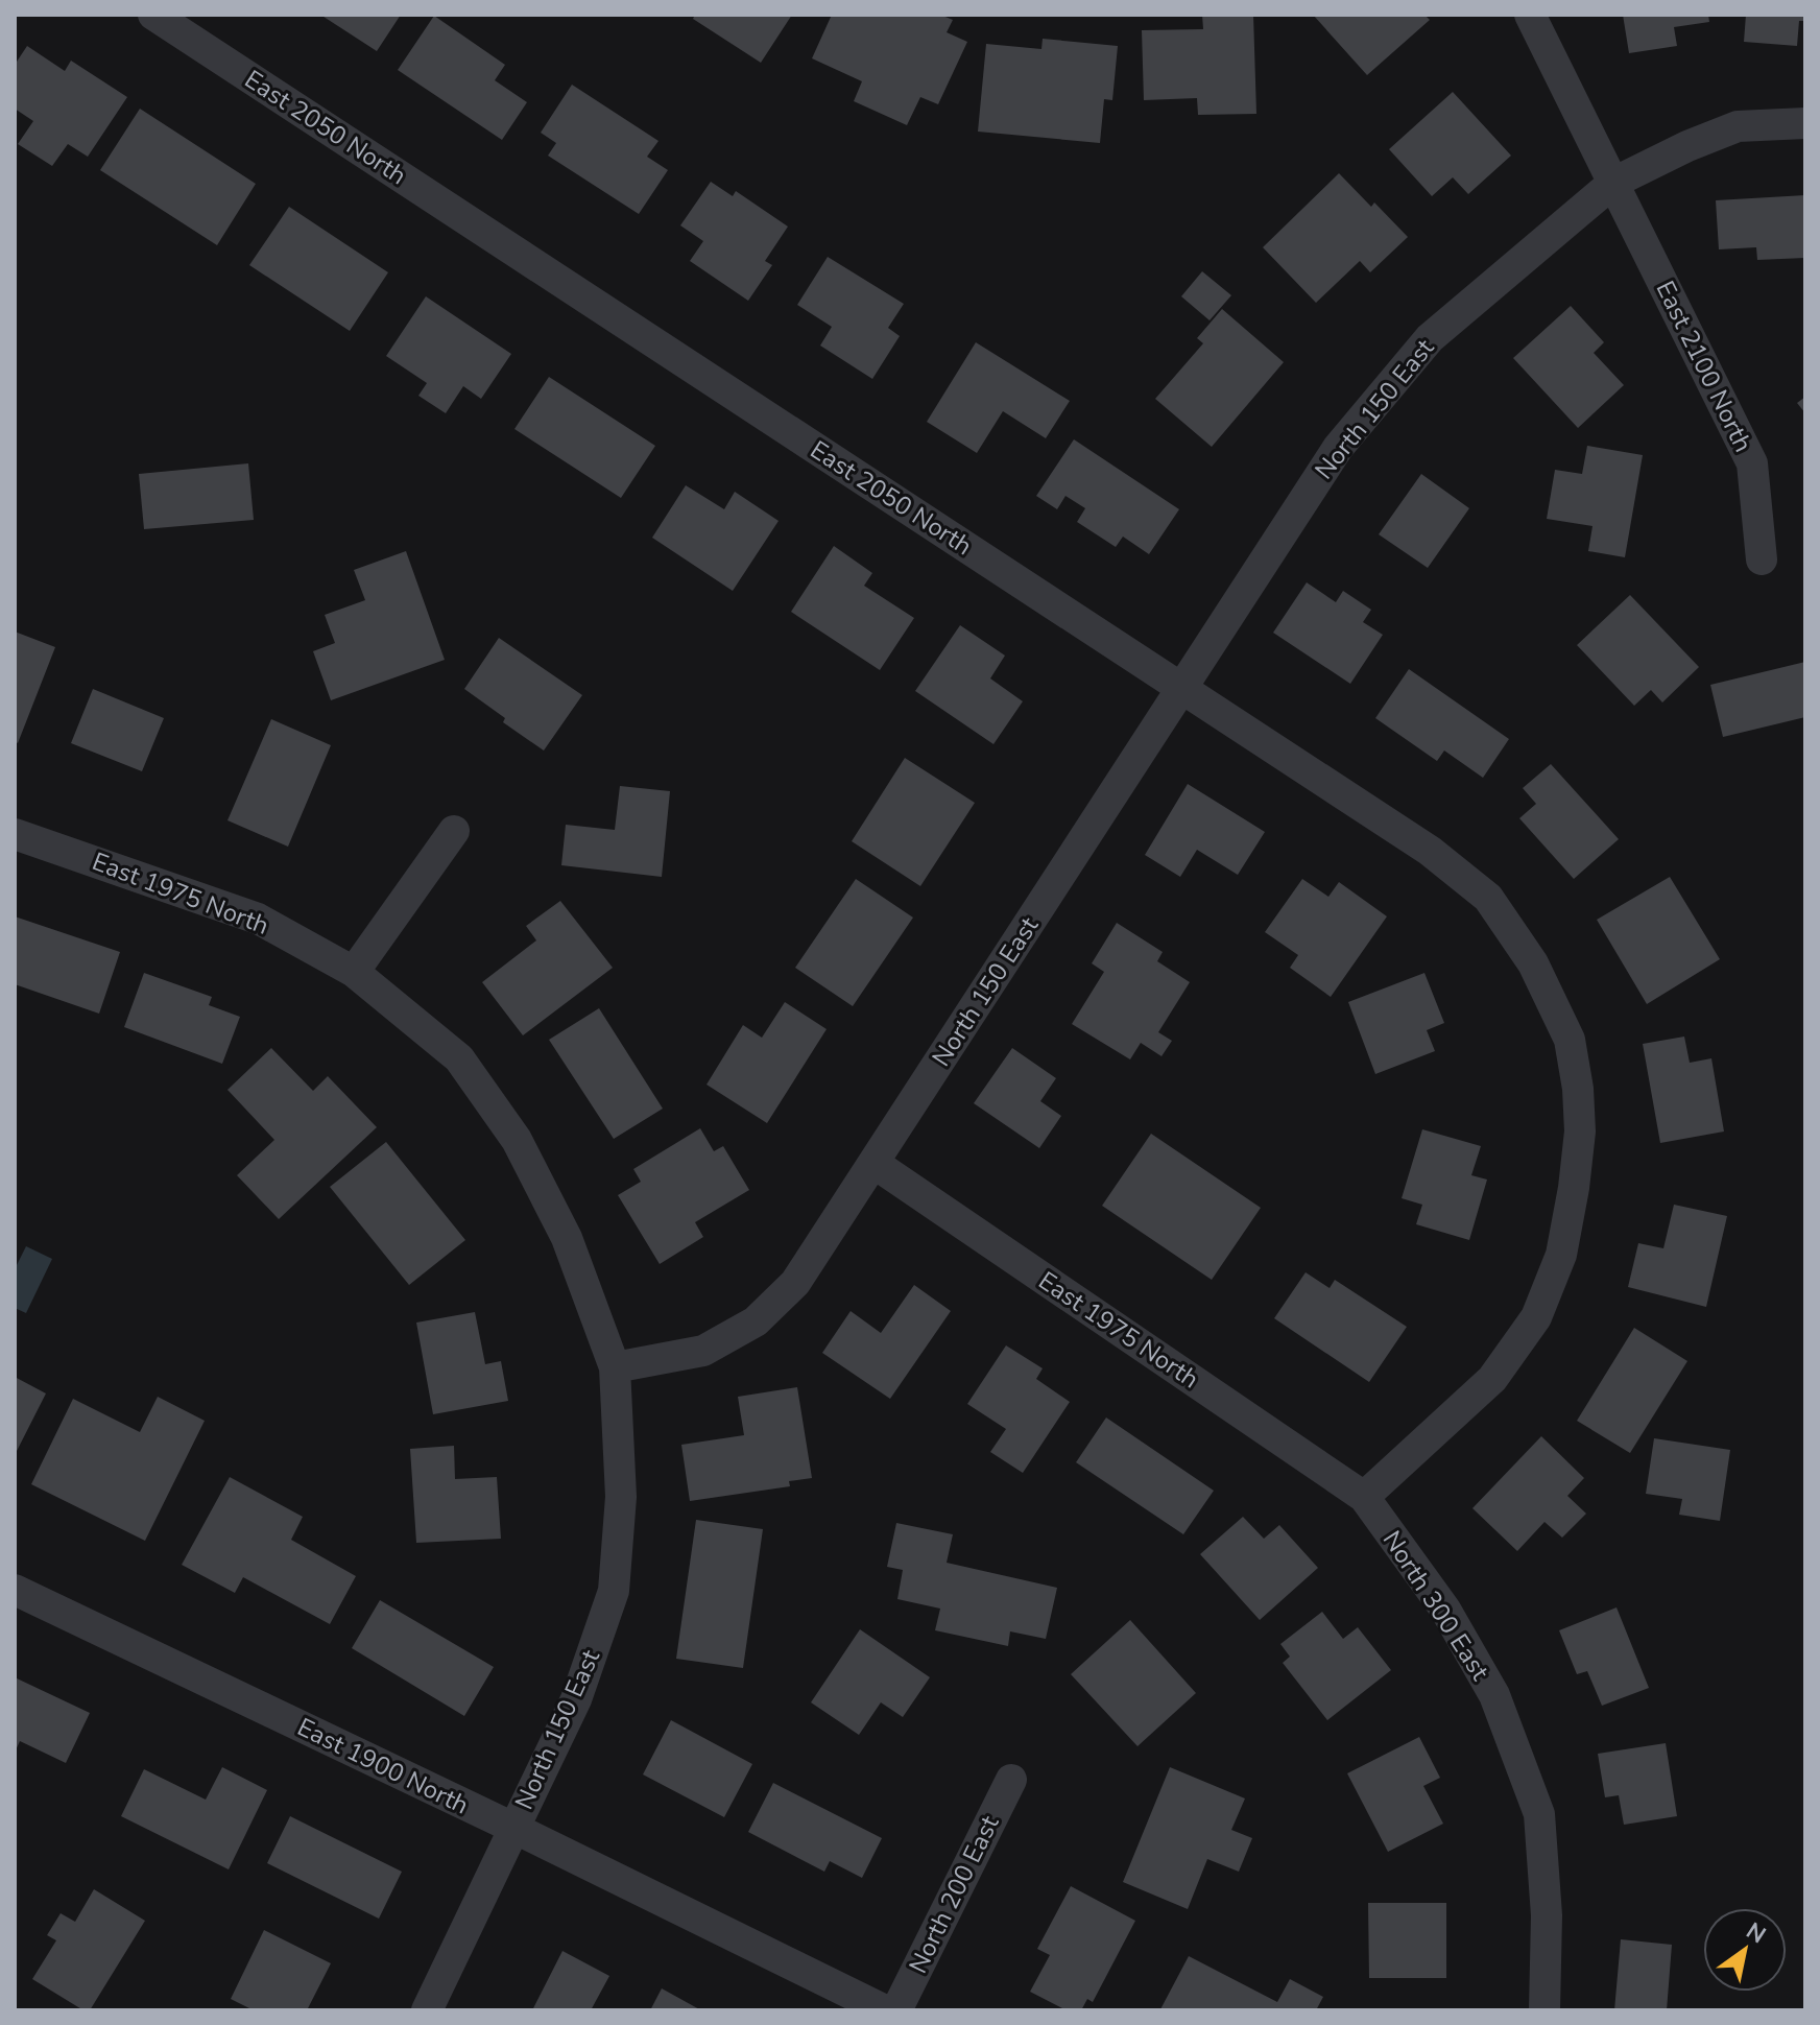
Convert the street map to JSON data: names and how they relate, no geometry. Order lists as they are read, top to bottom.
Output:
{
  "streets": {
    "street": [
      "East 2050 North",
      "East 2100 North",
      "North 150 East",
      "East 1975 North",
      "North 300 East",
      "East 1900 North",
      "North 200 East"
    ]
  },
  "crossings": [
    ["East 2050 North", "North 150 East"],
    ["East 2050 North", "East 1975 North"],
    ["East 2050 North", "North 300 East"],
    ["East 2100 North", "North 150 East"],
    ["North 150 East", "East 1975 North"],
    ["North 150 East", "East 1900 North"],
    ["East 1975 North", "North 300 East"]
  ],
  "north": "top right"
}
